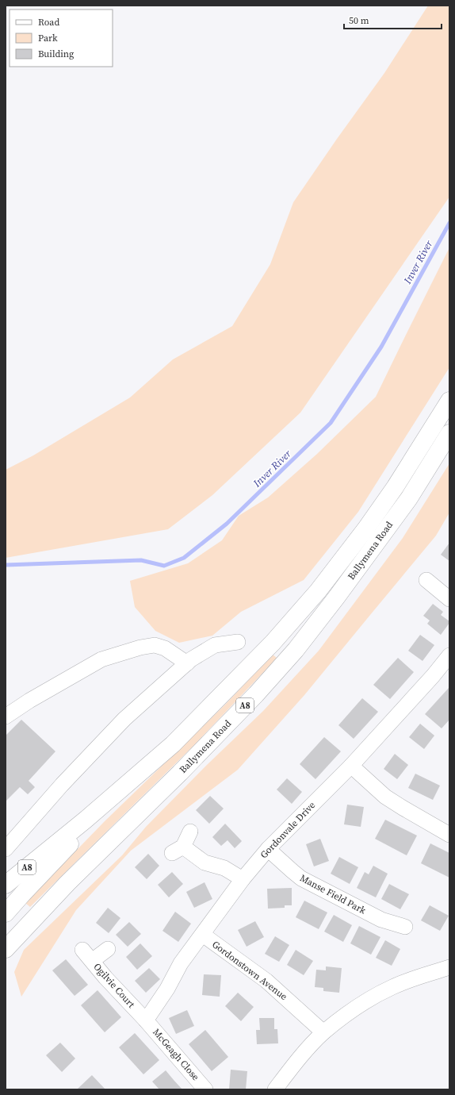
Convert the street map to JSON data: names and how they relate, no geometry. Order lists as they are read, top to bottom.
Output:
{
  "streets": {
    "highway": ["Ballymena Road", "A8"],
    "street": [
      "Gordonvale Drive",
      "Manse Field Park",
      "Gordonstown Avenue",
      "Ogilvie Court",
      "McGeagh Close"
    ]
  },
  "crossings": [
    ["Ballymena Road", "A8"],
    ["Gordonvale Drive", "Manse Field Park"],
    ["Gordonvale Drive", "Gordonstown Avenue"],
    ["Gordonvale Drive", "Ogilvie Court"],
    ["Gordonvale Drive", "McGeagh Close"],
    ["Ogilvie Court", "McGeagh Close"]
  ],
  "water": ["Inver River"],
  "legend": ["Road", "Park", "Building"],
  "scale_bar": "50 m"
}
